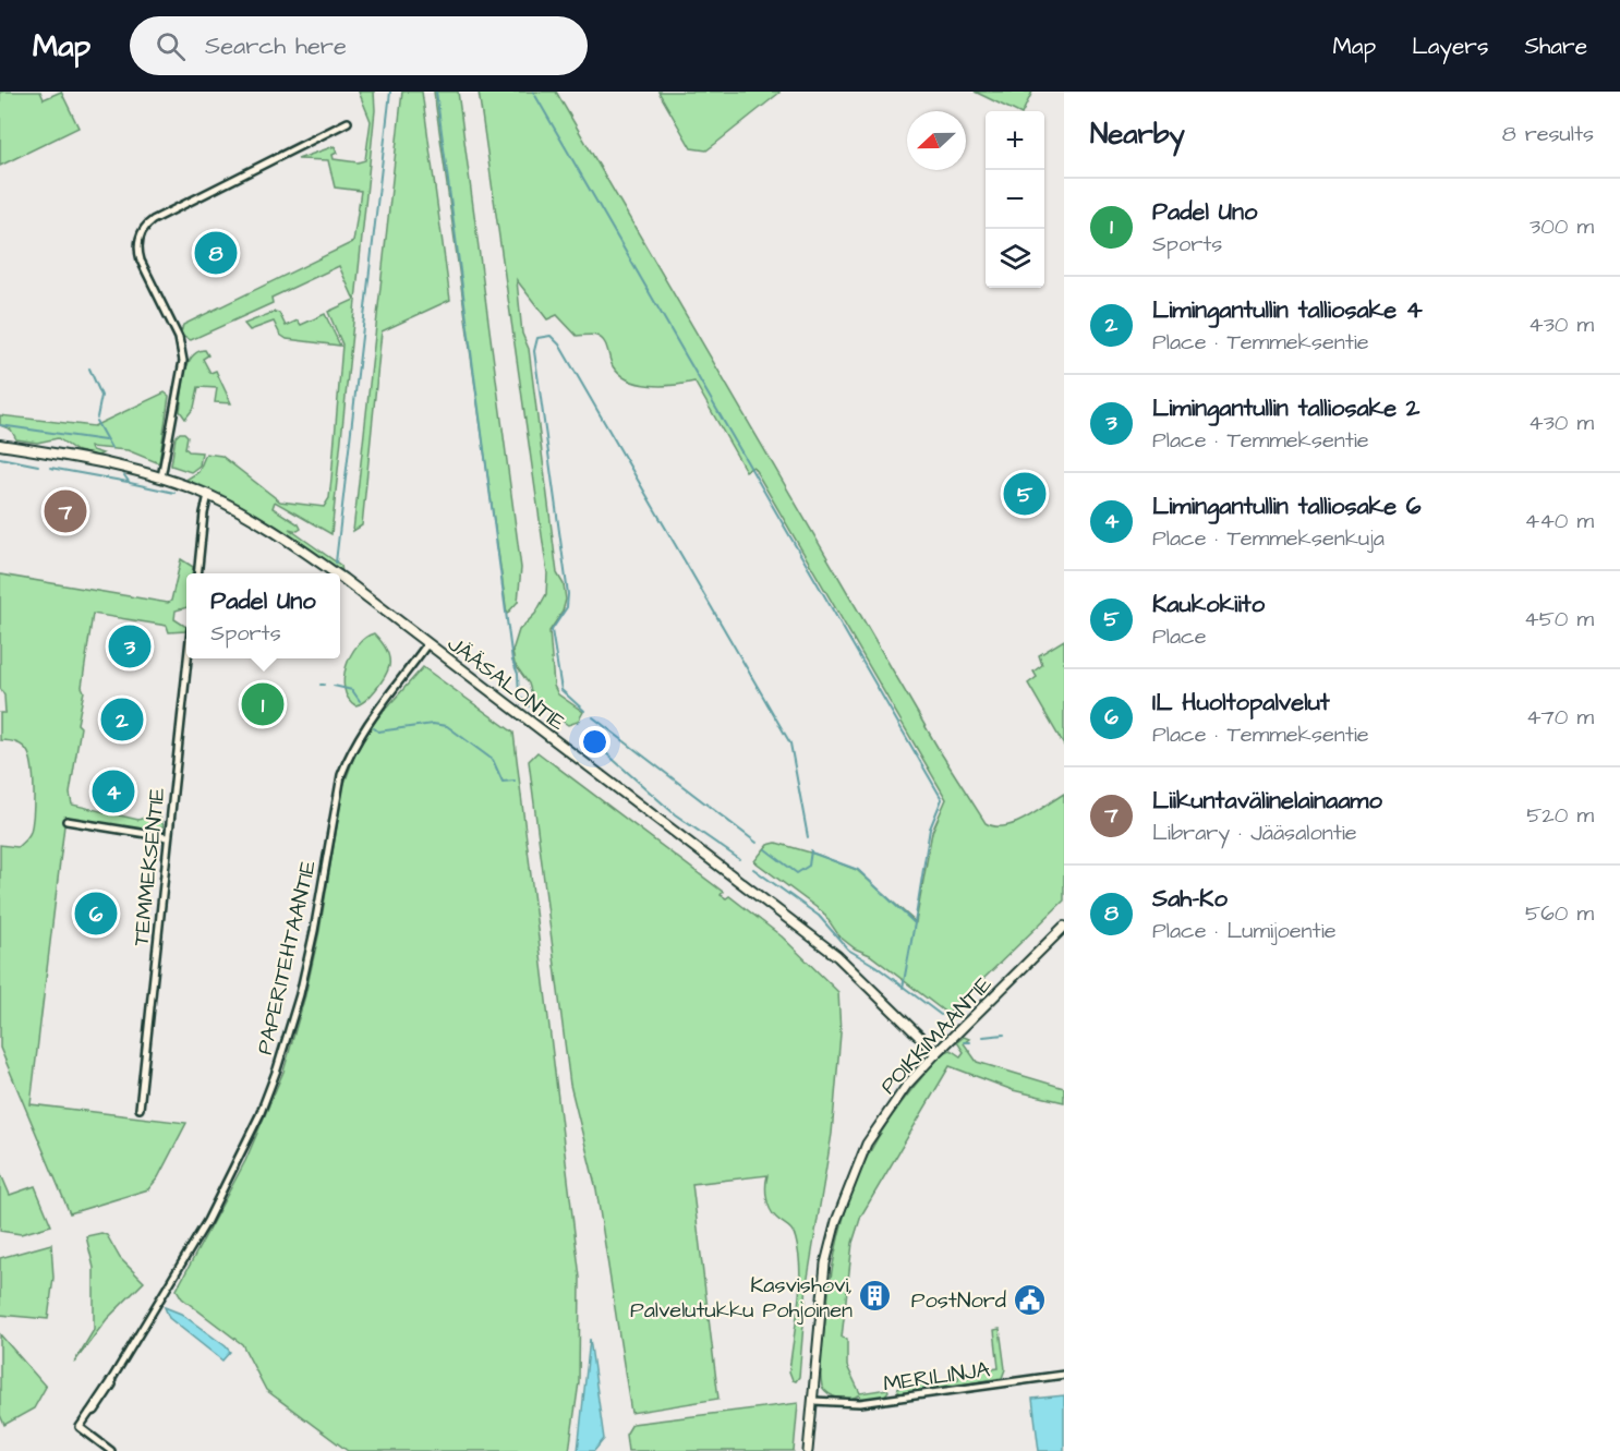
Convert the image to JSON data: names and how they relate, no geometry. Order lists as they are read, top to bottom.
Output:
{
  "streets": {
    "main road": ["JÄÄSALONTIE", "POIKKIMAANTIE"],
    "street": ["TEMMEKSENTIE", "PAPERITEHTAANTIE", "MERILINJA"]
  },
  "crossings": [
    ["JÄÄSALONTIE", "PAPERITEHTAANTIE"],
    ["JÄÄSALONTIE", "POIKKIMAANTIE"],
    ["POIKKIMAANTIE", "MERILINJA"]
  ],
  "places": {
    "building": ["Kasvishovi, Palvelutukku Pohjoinen"],
    "public building": ["PostNord"]
  },
  "north": "left",
  "page": {
    "header": "Map",
    "search": "Search here",
    "nav": ["Map", "Layers", "Share"],
    "heading": ["Nearby", "8 results"],
    "map_buttons": ["+", "−"],
    "list": [
      {
        "mark": "1",
        "name": "Padel Uno",
        "note": "Sports",
        "value": "300 m"
      },
      {
        "mark": "2",
        "name": "Limingantullin talliosake 4",
        "note": "Place · Temmeksentie",
        "value": "430 m"
      },
      {
        "mark": "3",
        "name": "Limingantullin talliosake 2",
        "note": "Place · Temmeksentie",
        "value": "430 m"
      },
      {
        "mark": "4",
        "name": "Limingantullin talliosake 6",
        "note": "Place · Temmeksenkuja",
        "value": "440 m"
      },
      {
        "mark": "5",
        "name": "Kaukokiito",
        "note": "Place",
        "value": "450 m"
      },
      {
        "mark": "6",
        "name": "IL Huoltopalvelut",
        "note": "Place · Temmeksentie",
        "value": "470 m"
      },
      {
        "mark": "7",
        "name": "Liikuntavälinelainaamo",
        "note": "Library · Jääsalontie",
        "value": "520 m"
      },
      {
        "mark": "8",
        "name": "Sah-Ko",
        "note": "Place · Lumijoentie",
        "value": "560 m"
      }
    ],
    "pins": [
      "8",
      "5",
      "7",
      "3",
      "1",
      "2",
      "4",
      "6"
    ],
    "popup": ["Padel Uno", "Sports"]
  }
}
